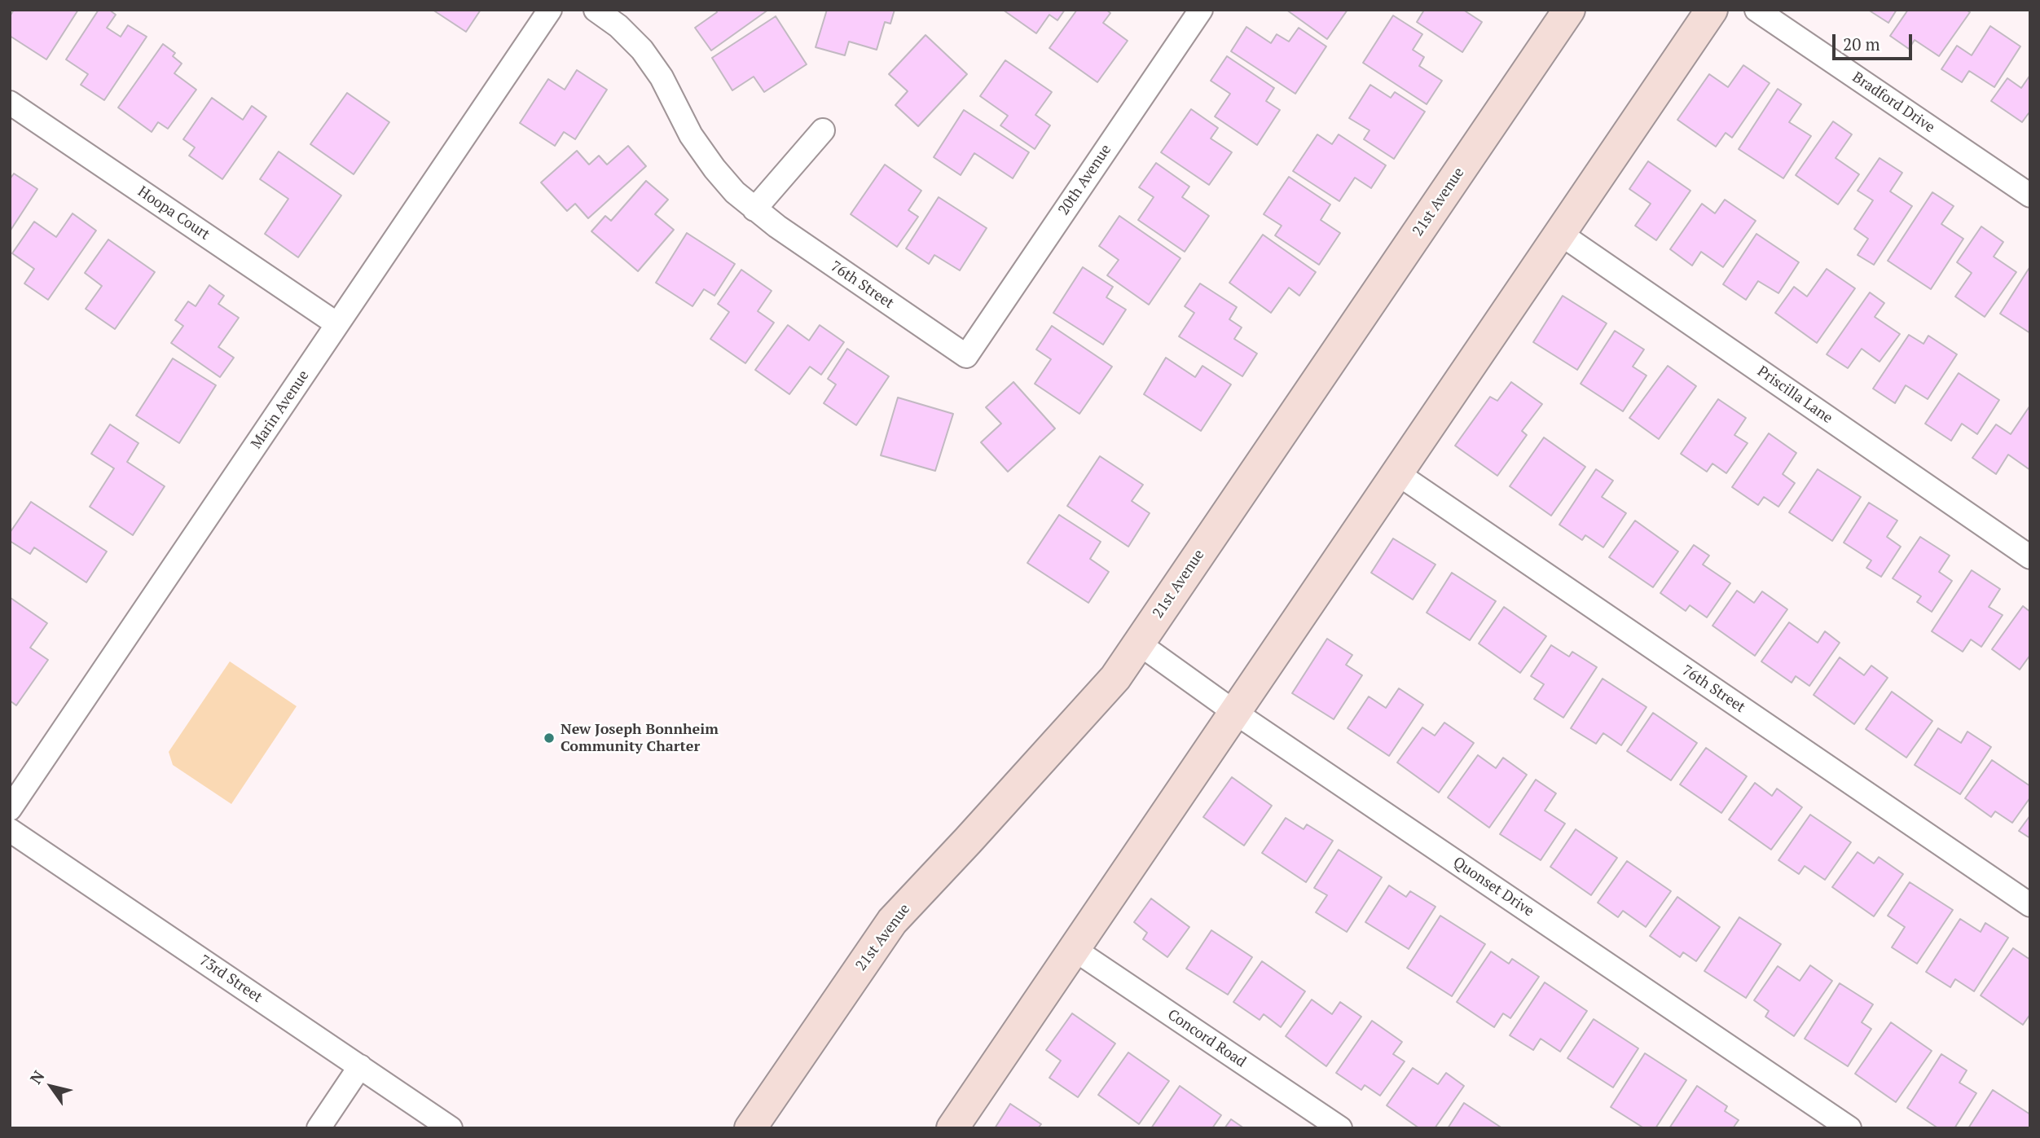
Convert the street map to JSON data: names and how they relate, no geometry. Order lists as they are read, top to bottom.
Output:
{
  "streets": {
    "street": [
      "Bradford Drive",
      "20th Avenue",
      "21st Avenue",
      "Hoopa Court",
      "76th Street",
      "Priscilla Lane",
      "Marin Avenue",
      "Quonset Drive",
      "73rd Street",
      "Concord Road"
    ]
  },
  "crossings": [
    ["20th Avenue", "76th Street"],
    ["21st Avenue", "Quonset Drive"],
    ["Hoopa Court", "Marin Avenue"]
  ],
  "places": ["New Joseph Bonnheim Community Charter"],
  "scale_bar": "20 m",
  "north": "top left"
}
